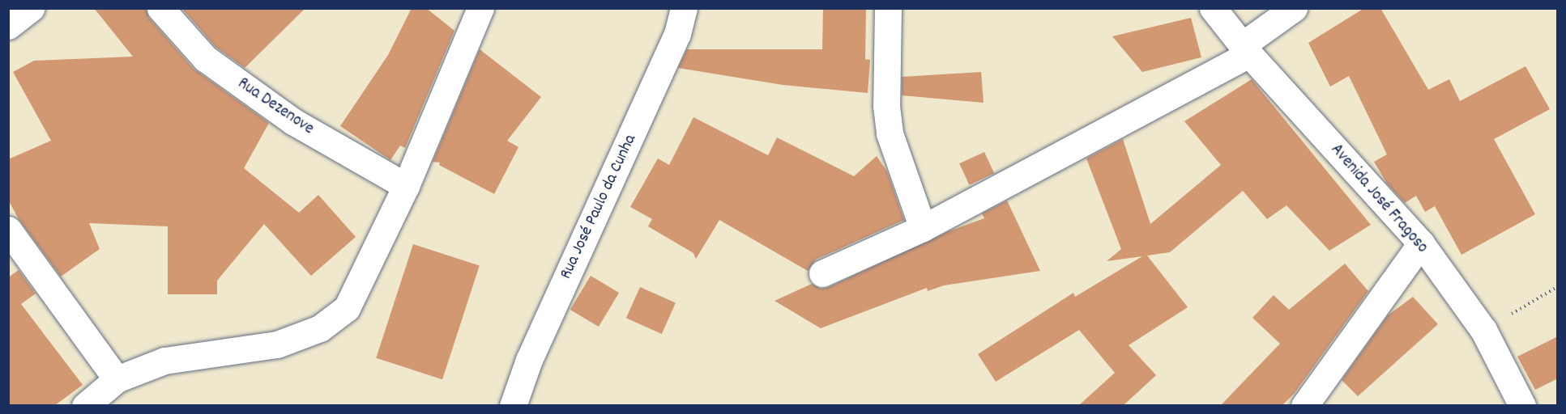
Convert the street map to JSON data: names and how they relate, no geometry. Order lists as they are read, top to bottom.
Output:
{
  "streets": {
    "street": ["Rua Dezenove", "Avenida José Fragoso", "Rua José Paulo da Cunha"]
  }
}
